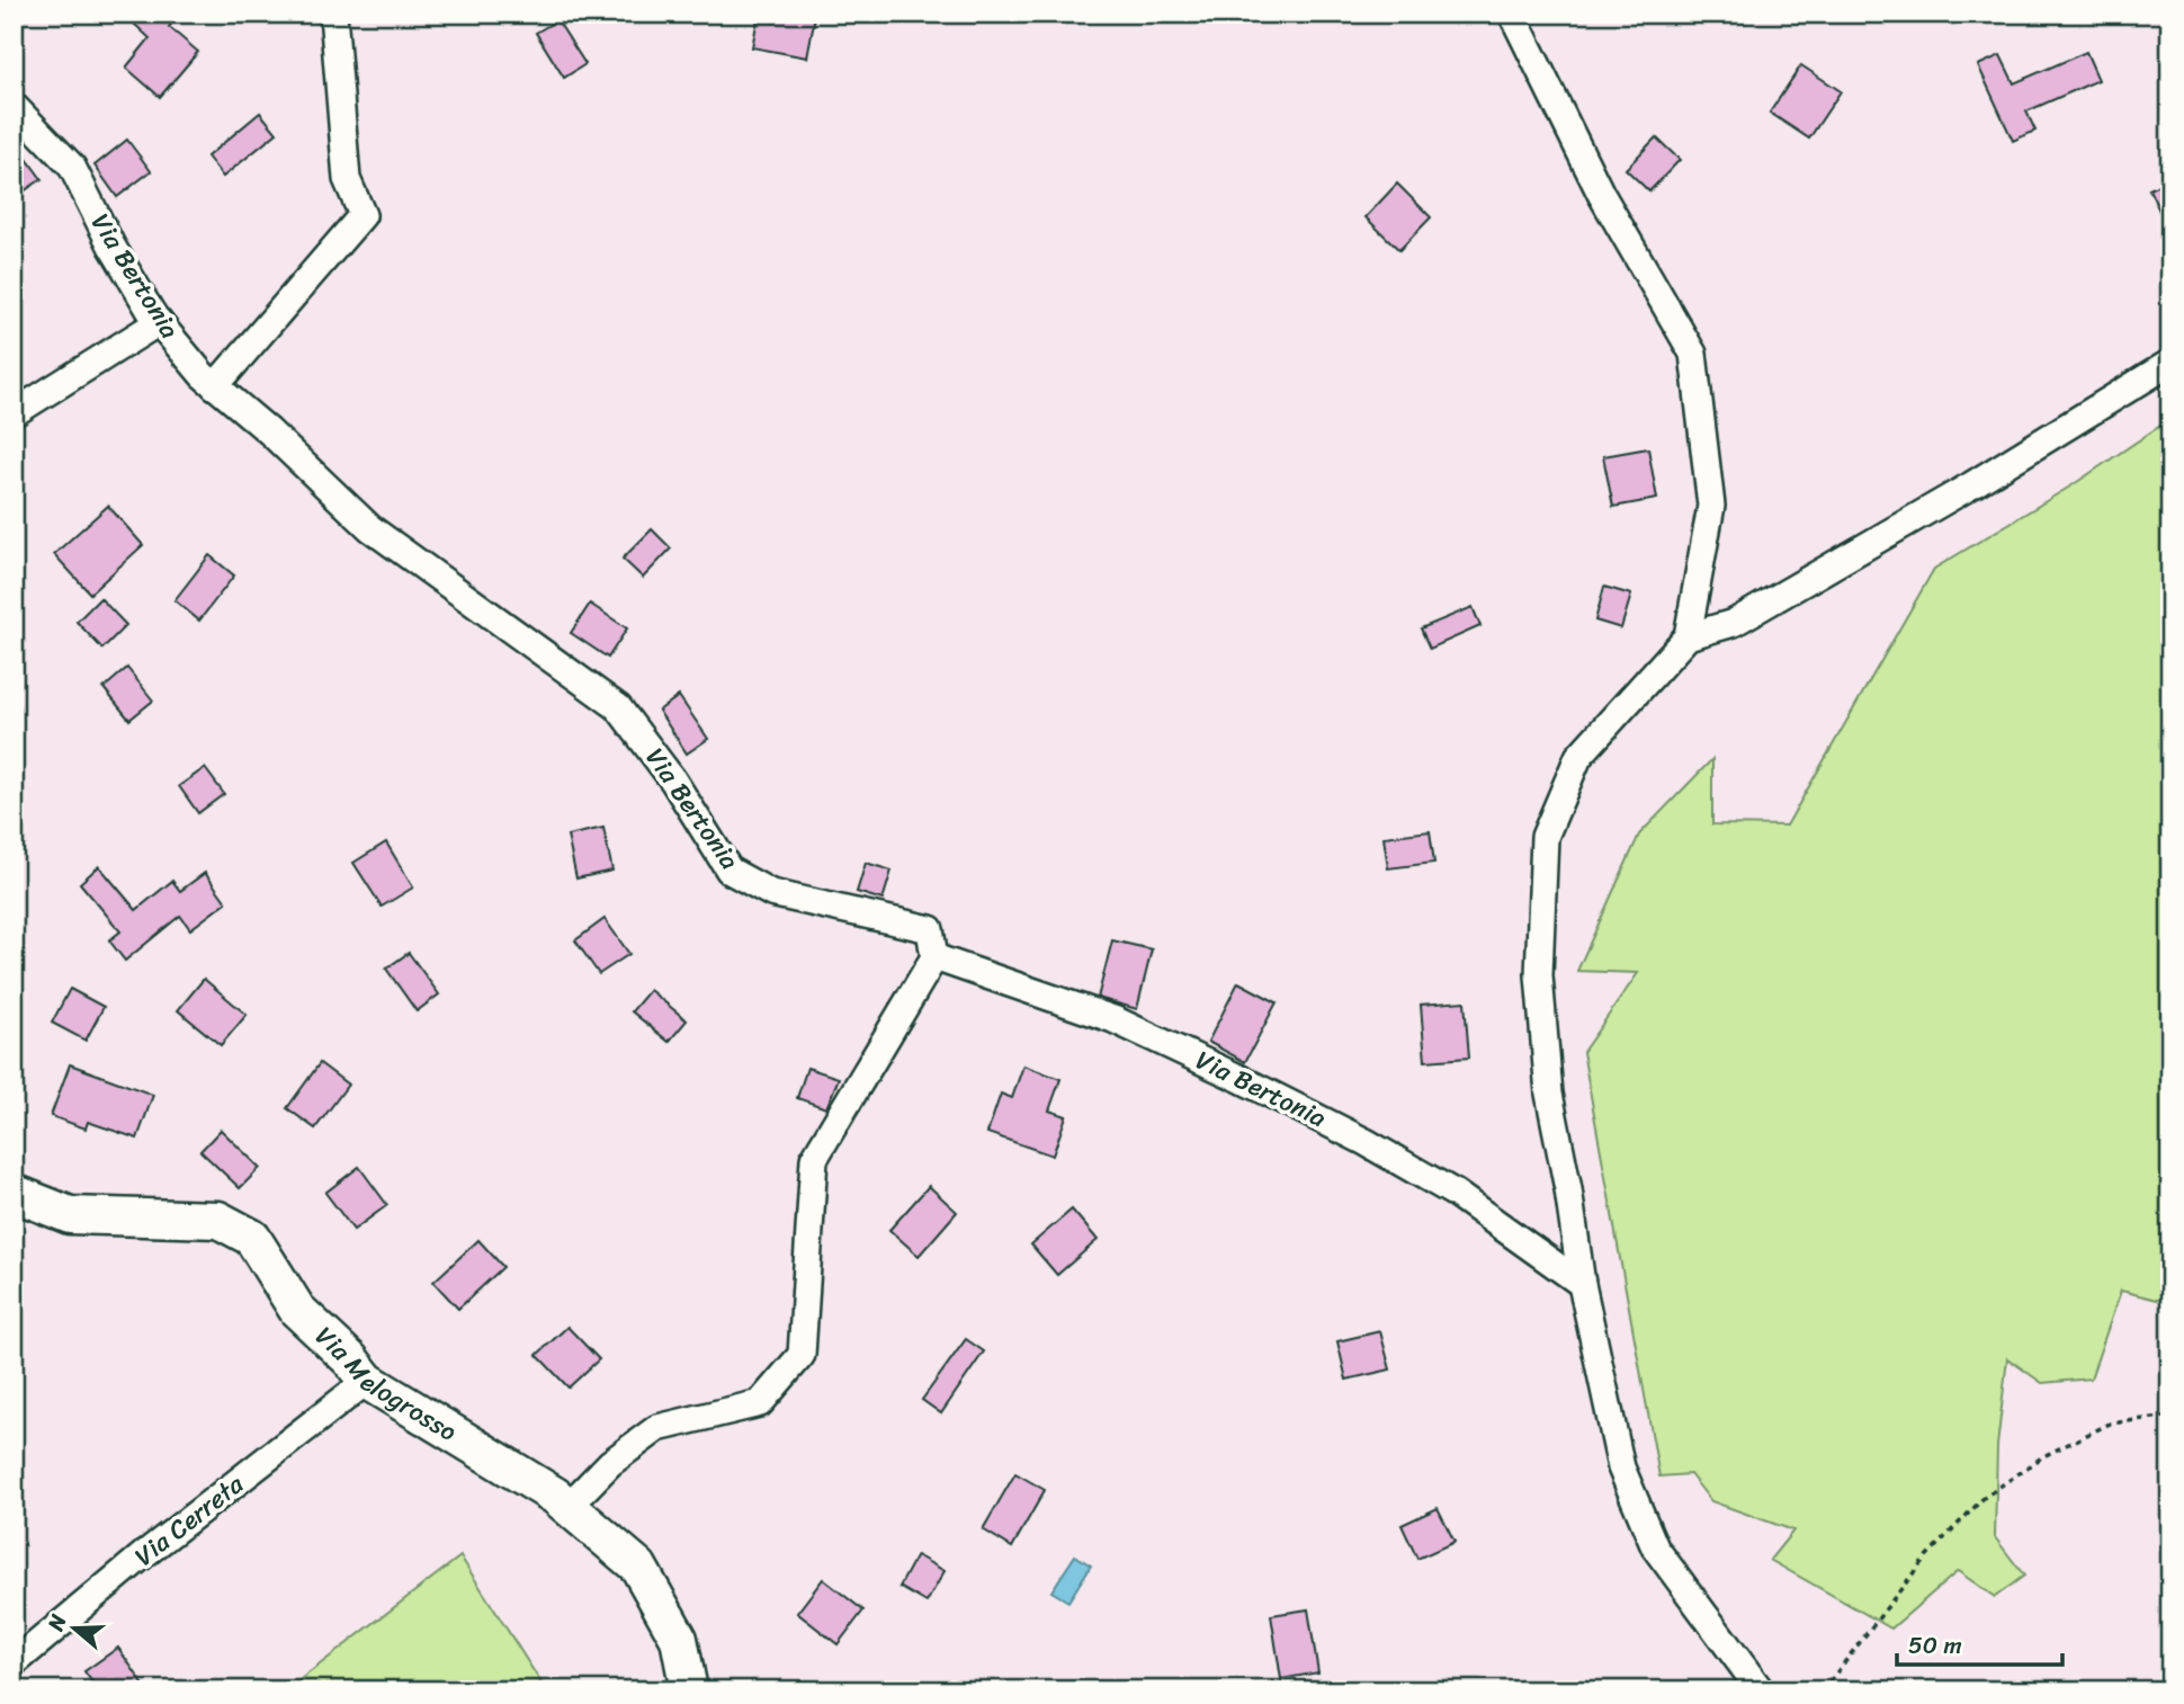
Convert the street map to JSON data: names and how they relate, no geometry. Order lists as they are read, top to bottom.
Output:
{
  "streets": {
    "street": ["Via Bertonia", "Via Melogrosso", "Via Cerreta"]
  },
  "crossings": [
    ["Via Melogrosso", "Via Cerreta"]
  ],
  "scale_bar": "50 m",
  "north": "left"
}
